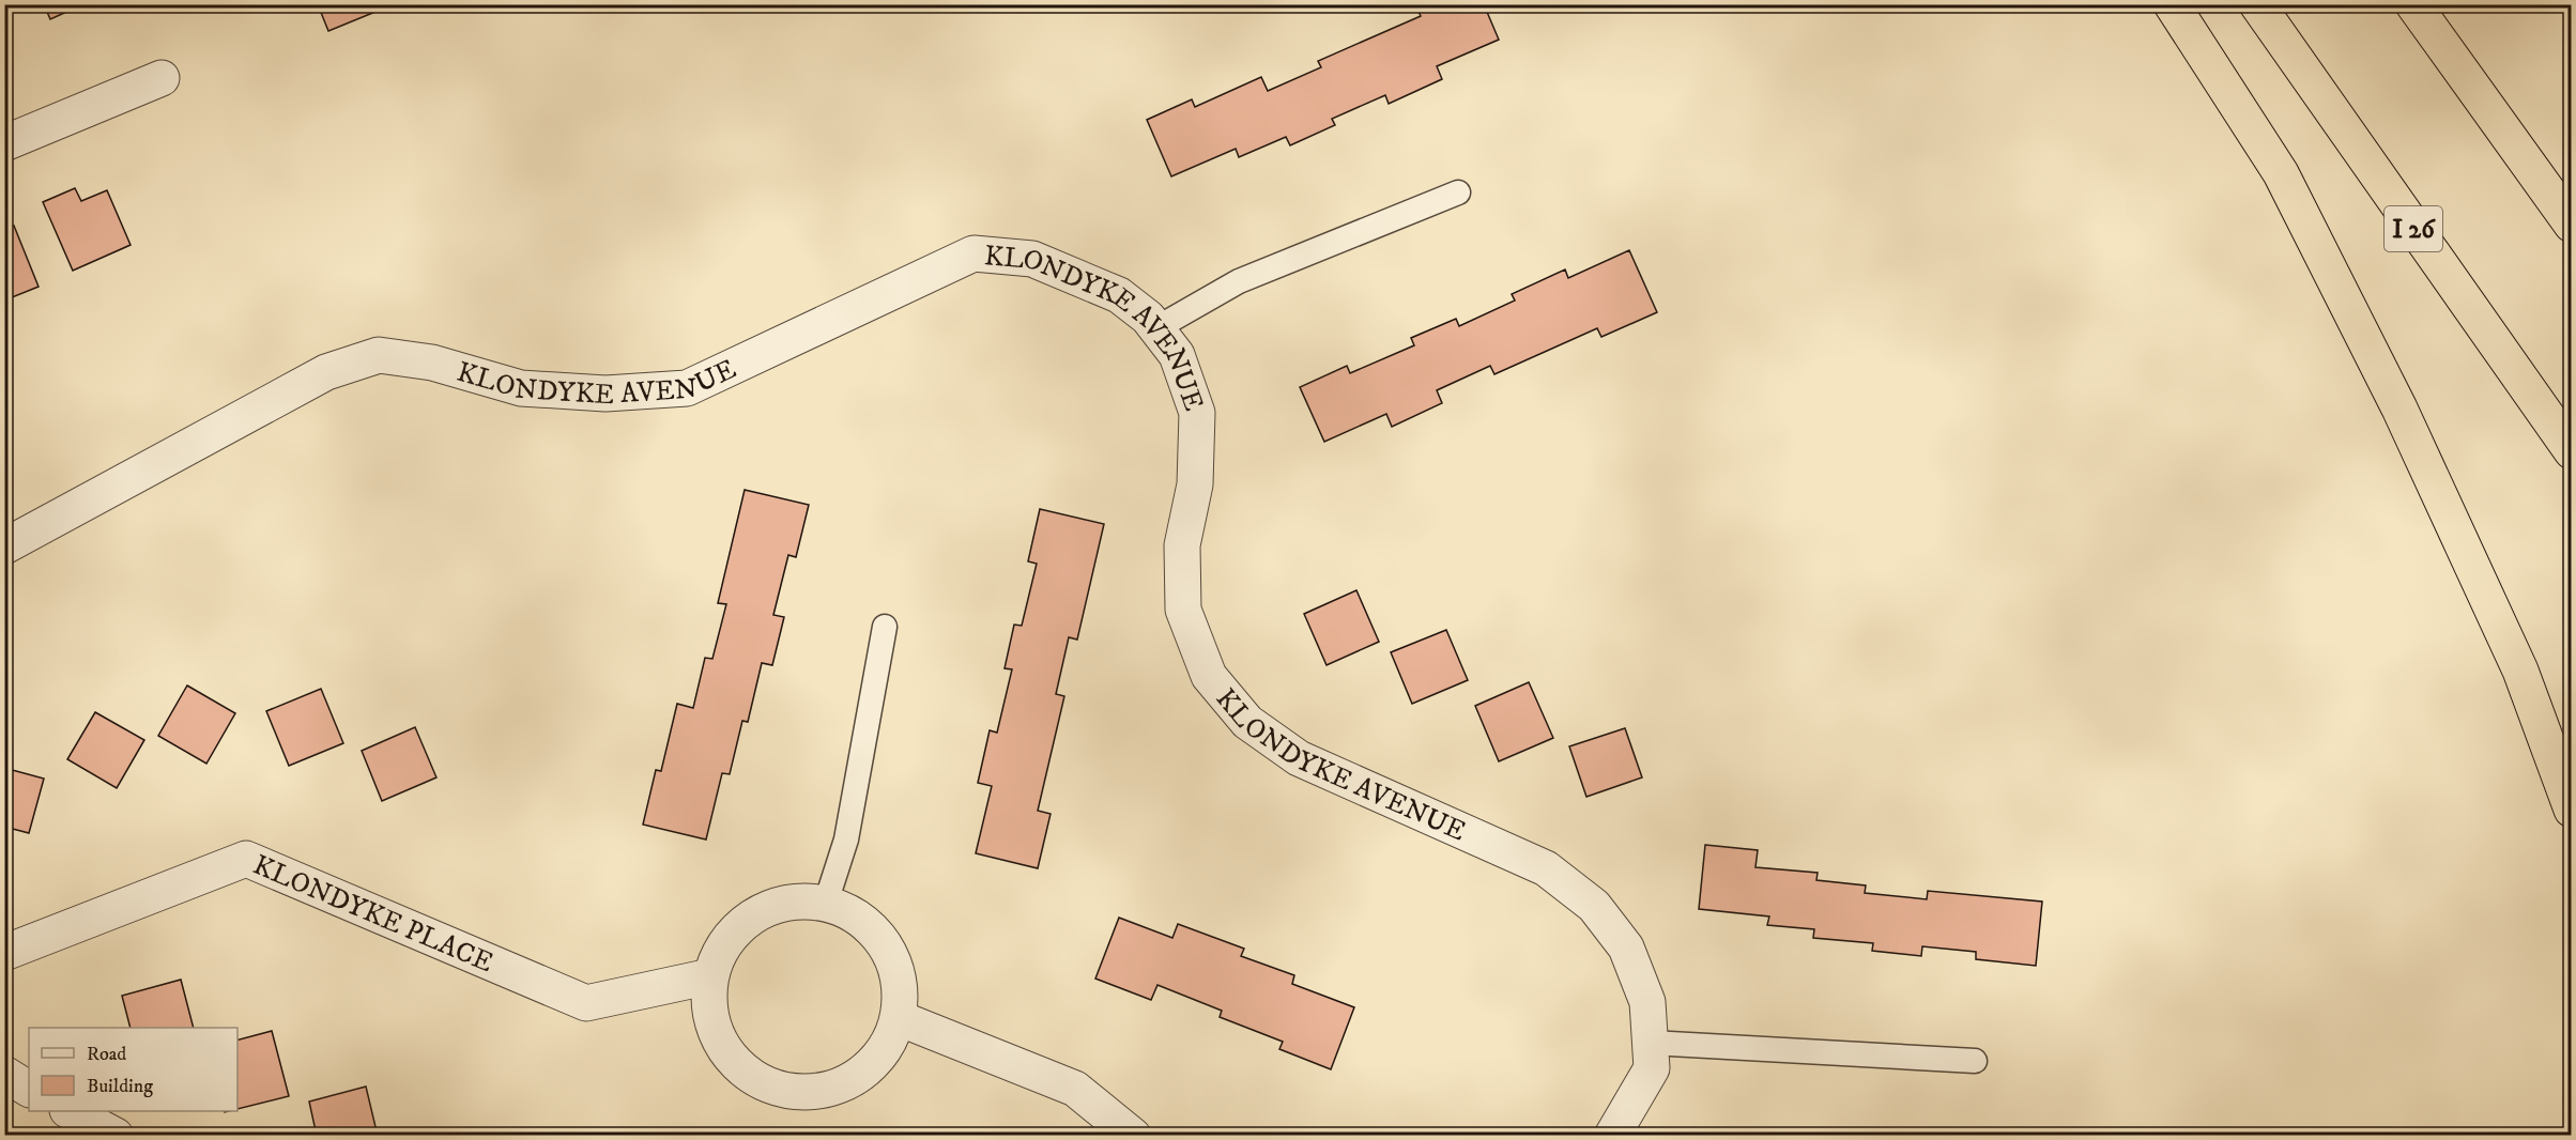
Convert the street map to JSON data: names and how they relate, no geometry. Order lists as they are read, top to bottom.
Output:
{
  "streets": {
    "highway": ["I 26"],
    "street": ["KLONDYKE AVENUE", "KLONDYKE PLACE"]
  },
  "legend": ["Road", "Building"]
}
